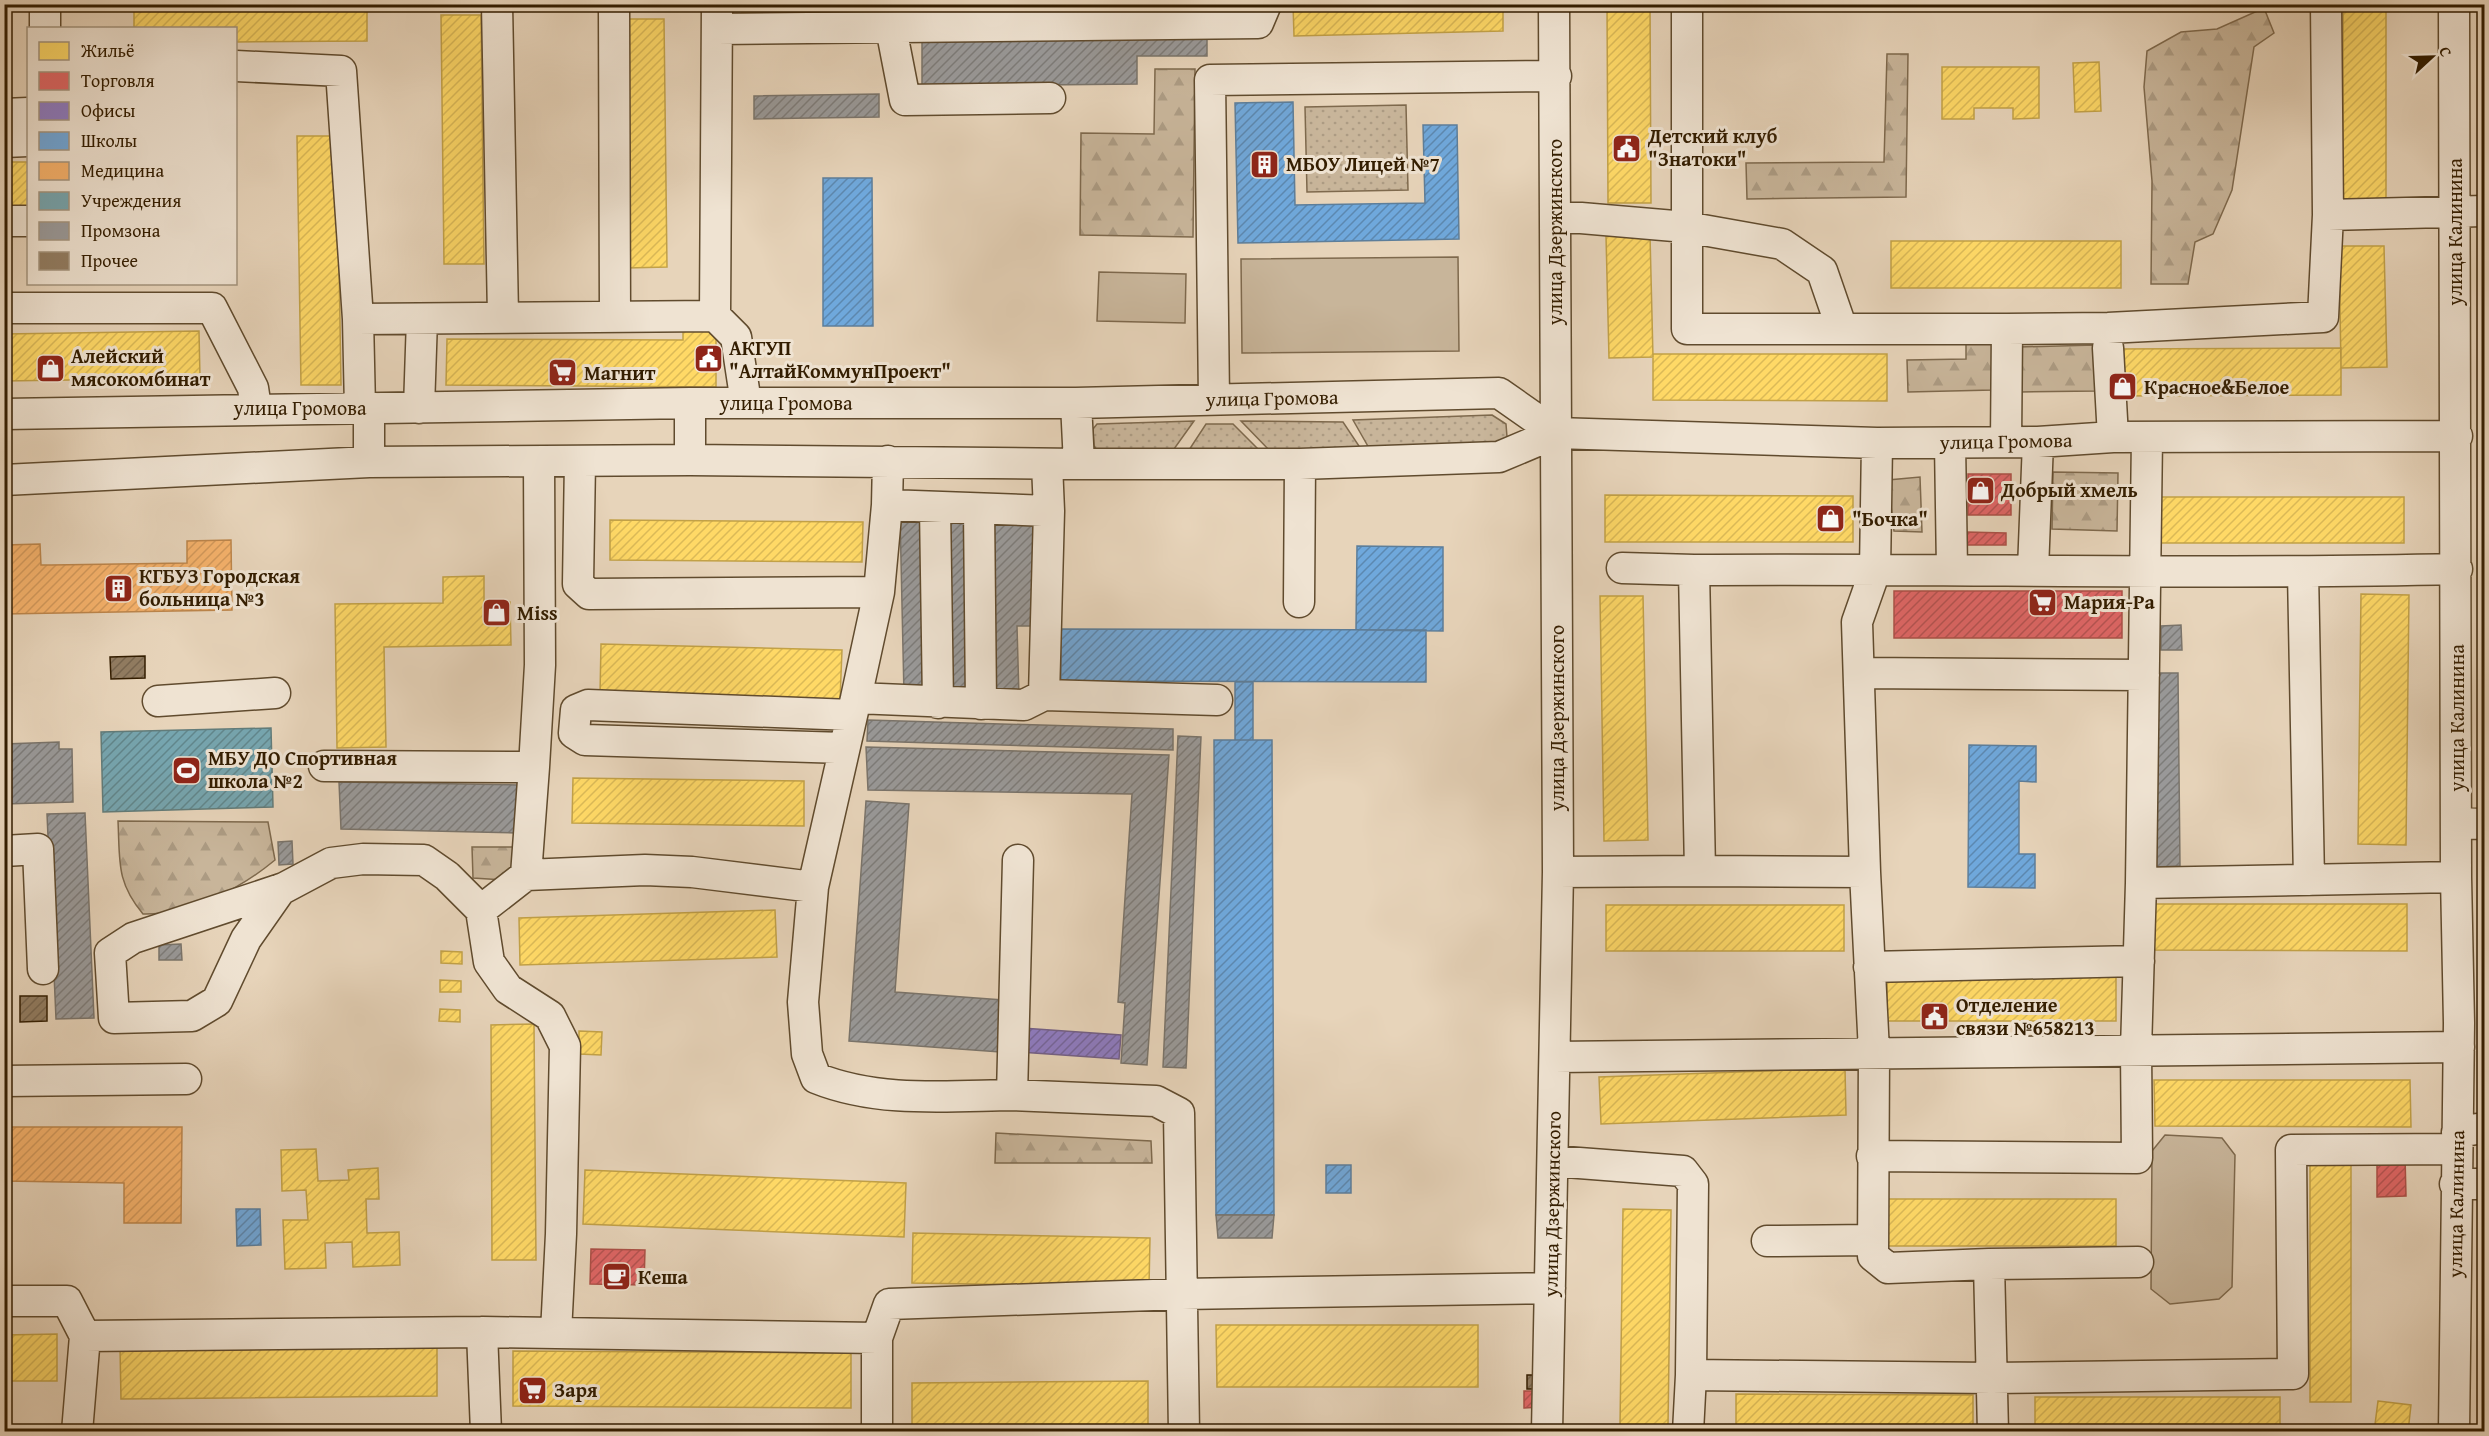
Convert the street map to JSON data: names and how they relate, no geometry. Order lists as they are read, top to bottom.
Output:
{
  "streets": {
    "street": ["улица Дзержинского", "улица Калинина", "улица Громова"]
  },
  "crossings": [
    ["улица Дзержинского", "улица Громова"],
    ["улица Калинина", "улица Громова"]
  ],
  "places": {
    "public building": ["Детский клуб \"Знатоки\"", "АКГУП \"АлтайКоммунПроект\"", "Отделение связи №658213"],
    "building": ["МБОУ Лицей №7", "КГБУЗ Городская больница №3"],
    "shop": [
      "Алейский мясокомбинат",
      "Красное&Белое",
      "Добрый хмель",
      "\"Бочка\"",
      "Miss"
    ],
    "supermarket": ["Магнит", "Мария-Ра", "Заря"],
    "sports": ["МБУ ДО Спортивная школа №2"],
    "cafe": ["Кеша"]
  },
  "legend": [
    "Жильё",
    "Торговля",
    "Офисы",
    "Школы",
    "Медицина",
    "Учреждения",
    "Промзона",
    "Прочее"
  ],
  "north": "right"
}
